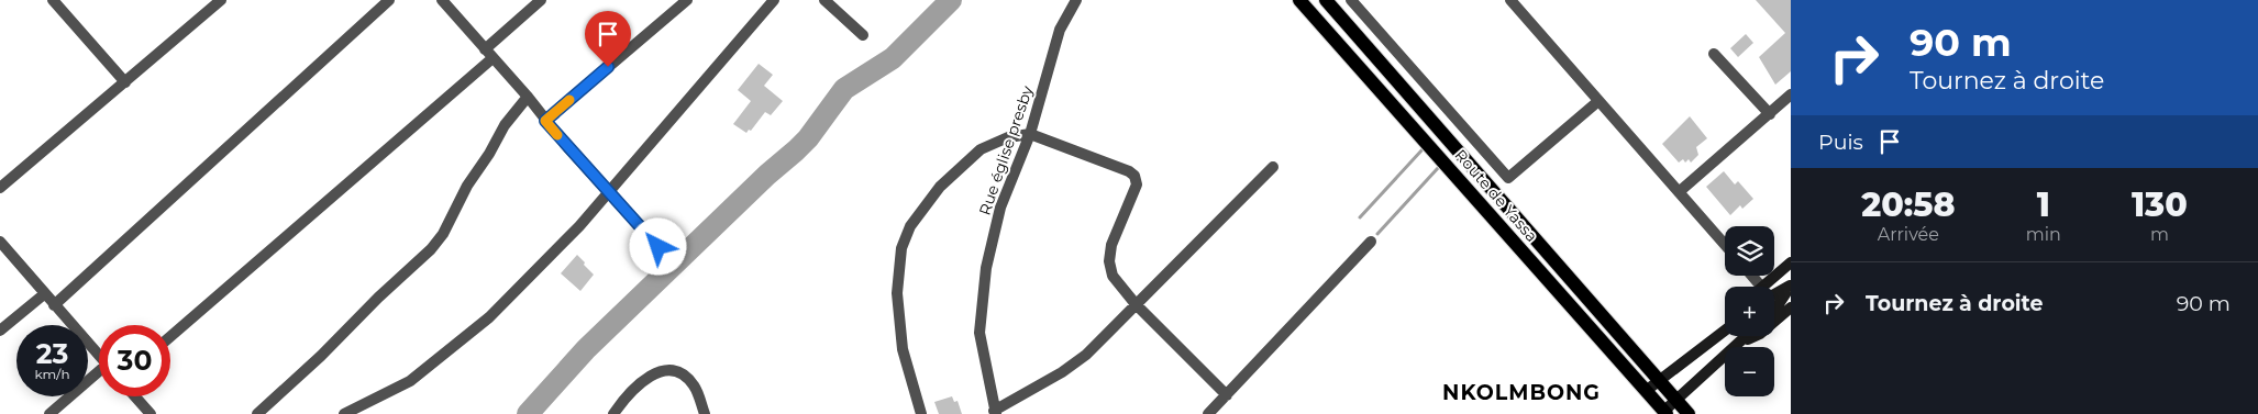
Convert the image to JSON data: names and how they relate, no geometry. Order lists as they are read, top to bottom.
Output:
{
  "streets": {
    "main road": ["Route de Yassa"],
    "street": ["Rue église presby"]
  },
  "districts": ["NKOLMBONG"],
  "page": {
    "turn": ["90 m", "Tournez à droite"],
    "then": "Puis",
    "eta": [
      "20:58",
      "Arrivée",
      "1",
      "min",
      "130",
      "m"
    ],
    "map_buttons": ["+", "−"],
    "list": [
      {
        "name": "Tournez à droite",
        "value": "90 m"
      }
    ],
    "speed": "23 km/h",
    "limit": "30"
  }
}
